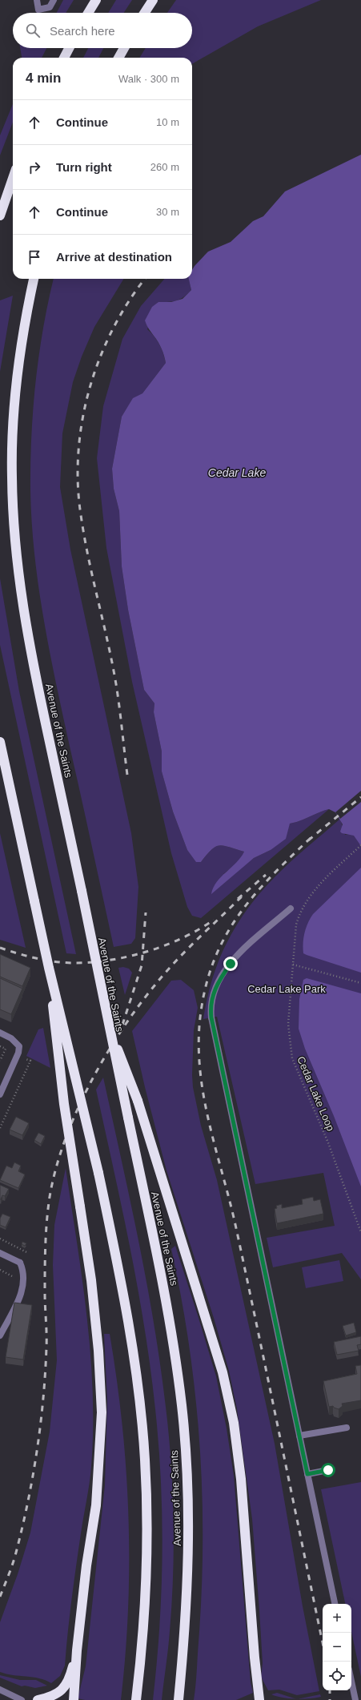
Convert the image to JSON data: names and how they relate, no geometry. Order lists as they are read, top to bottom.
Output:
{
  "streets": {
    "highway": ["Avenue of the Saints"],
    "path": ["Cedar Lake Loop"]
  },
  "water": ["Cedar Lake"],
  "parks": ["Cedar Lake Park"],
  "page": {
    "search": "Search here",
    "heading": ["4 min", "Walk · 300 m"],
    "list": [
      ["Continue", "10 m"],
      ["Turn right", "260 m"],
      ["Continue", "30 m"],
      "Arrive at destination"
    ],
    "map_buttons": ["+", "−"]
  }
}
